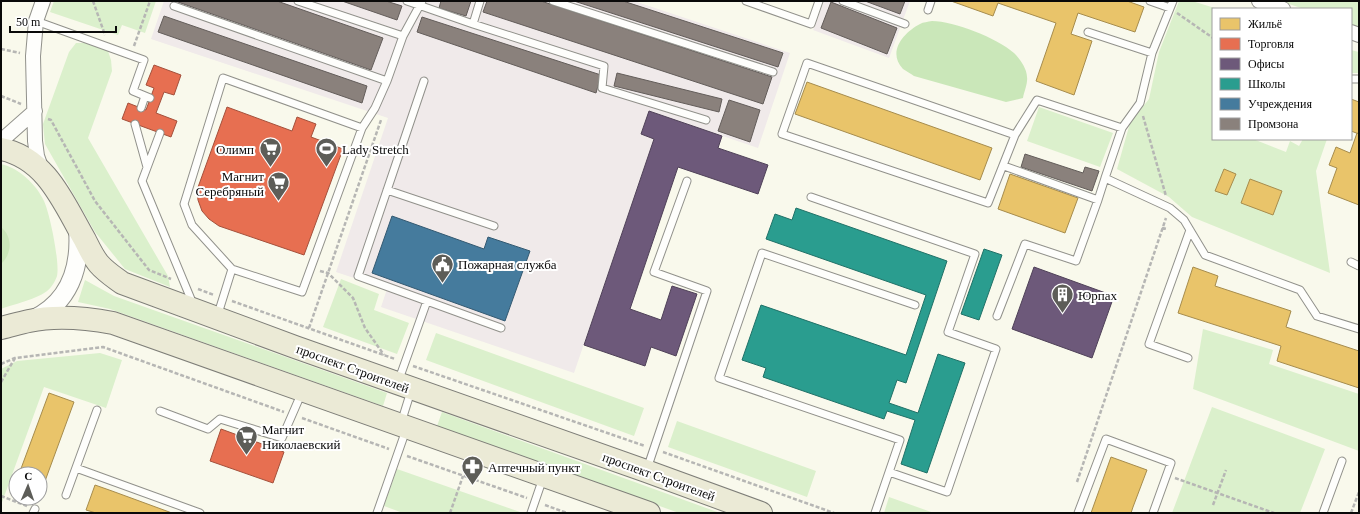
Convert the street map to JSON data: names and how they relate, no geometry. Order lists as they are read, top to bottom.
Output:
{
  "streets": {
    "main road": ["проспект Строителей"]
  },
  "places": {
    "supermarket": ["Олимп", "Магнит Серебряный", "Магнит Николаевский"],
    "sports": ["Lady Stretch"],
    "public building": ["Пожарная служба"],
    "building": ["Юрпах"],
    "pharmacy": ["Аптечный пункт"]
  },
  "legend": [
    "Жильё",
    "Торговля",
    "Офисы",
    "Школы",
    "Учреждения",
    "Промзона"
  ],
  "scale_bar": "50 m",
  "north": "top"
}
